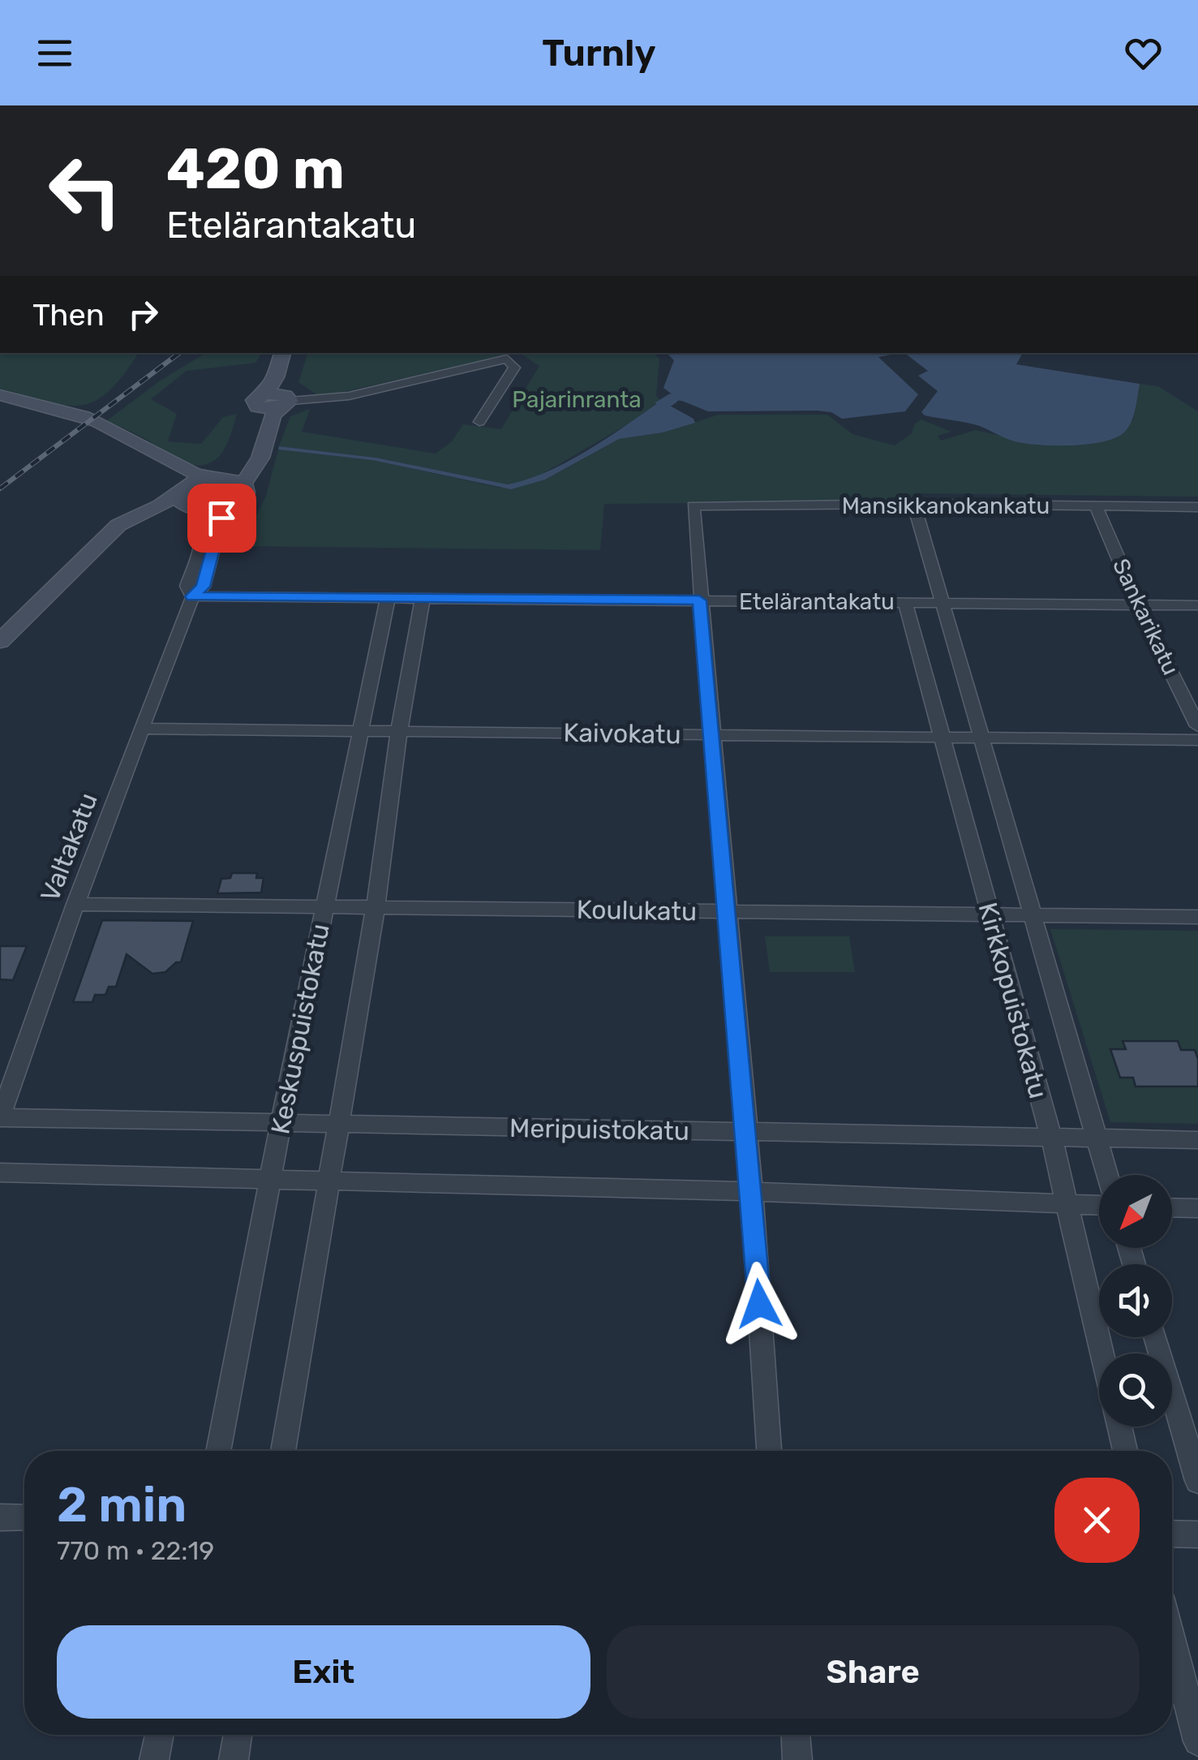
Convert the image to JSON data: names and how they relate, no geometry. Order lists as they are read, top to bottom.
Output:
{
  "streets": {
    "street": [
      "Mansikkanokankatu",
      "Etelärantakatu",
      "Sankarikatu",
      "Kaivokatu",
      "Valtakatu",
      "Koulukatu",
      "Kirkkopuistokatu",
      "Keskuspuistokatu",
      "Meripuistokatu"
    ]
  },
  "crossings": [
    ["Mansikkanokankatu", "Etelärantakatu"],
    ["Mansikkanokankatu", "Sankarikatu"],
    ["Mansikkanokankatu", "Kirkkopuistokatu"],
    ["Etelärantakatu", "Sankarikatu"],
    ["Etelärantakatu", "Valtakatu"],
    ["Etelärantakatu", "Kirkkopuistokatu"],
    ["Etelärantakatu", "Keskuspuistokatu"],
    ["Kaivokatu", "Valtakatu"],
    ["Kaivokatu", "Kirkkopuistokatu"],
    ["Kaivokatu", "Keskuspuistokatu"],
    ["Valtakatu", "Koulukatu"],
    ["Valtakatu", "Meripuistokatu"],
    ["Koulukatu", "Kirkkopuistokatu"],
    ["Koulukatu", "Keskuspuistokatu"],
    ["Kirkkopuistokatu", "Meripuistokatu"],
    ["Keskuspuistokatu", "Meripuistokatu"]
  ],
  "parks": ["Pajarinranta"],
  "north": "bottom left",
  "page": {
    "header": "Turnly",
    "turn": ["420 m", "Etelärantakatu"],
    "then": "Then",
    "heading": ["2 min", "770 m · 22:19"],
    "buttons": ["Exit", "Share"]
  }
}
